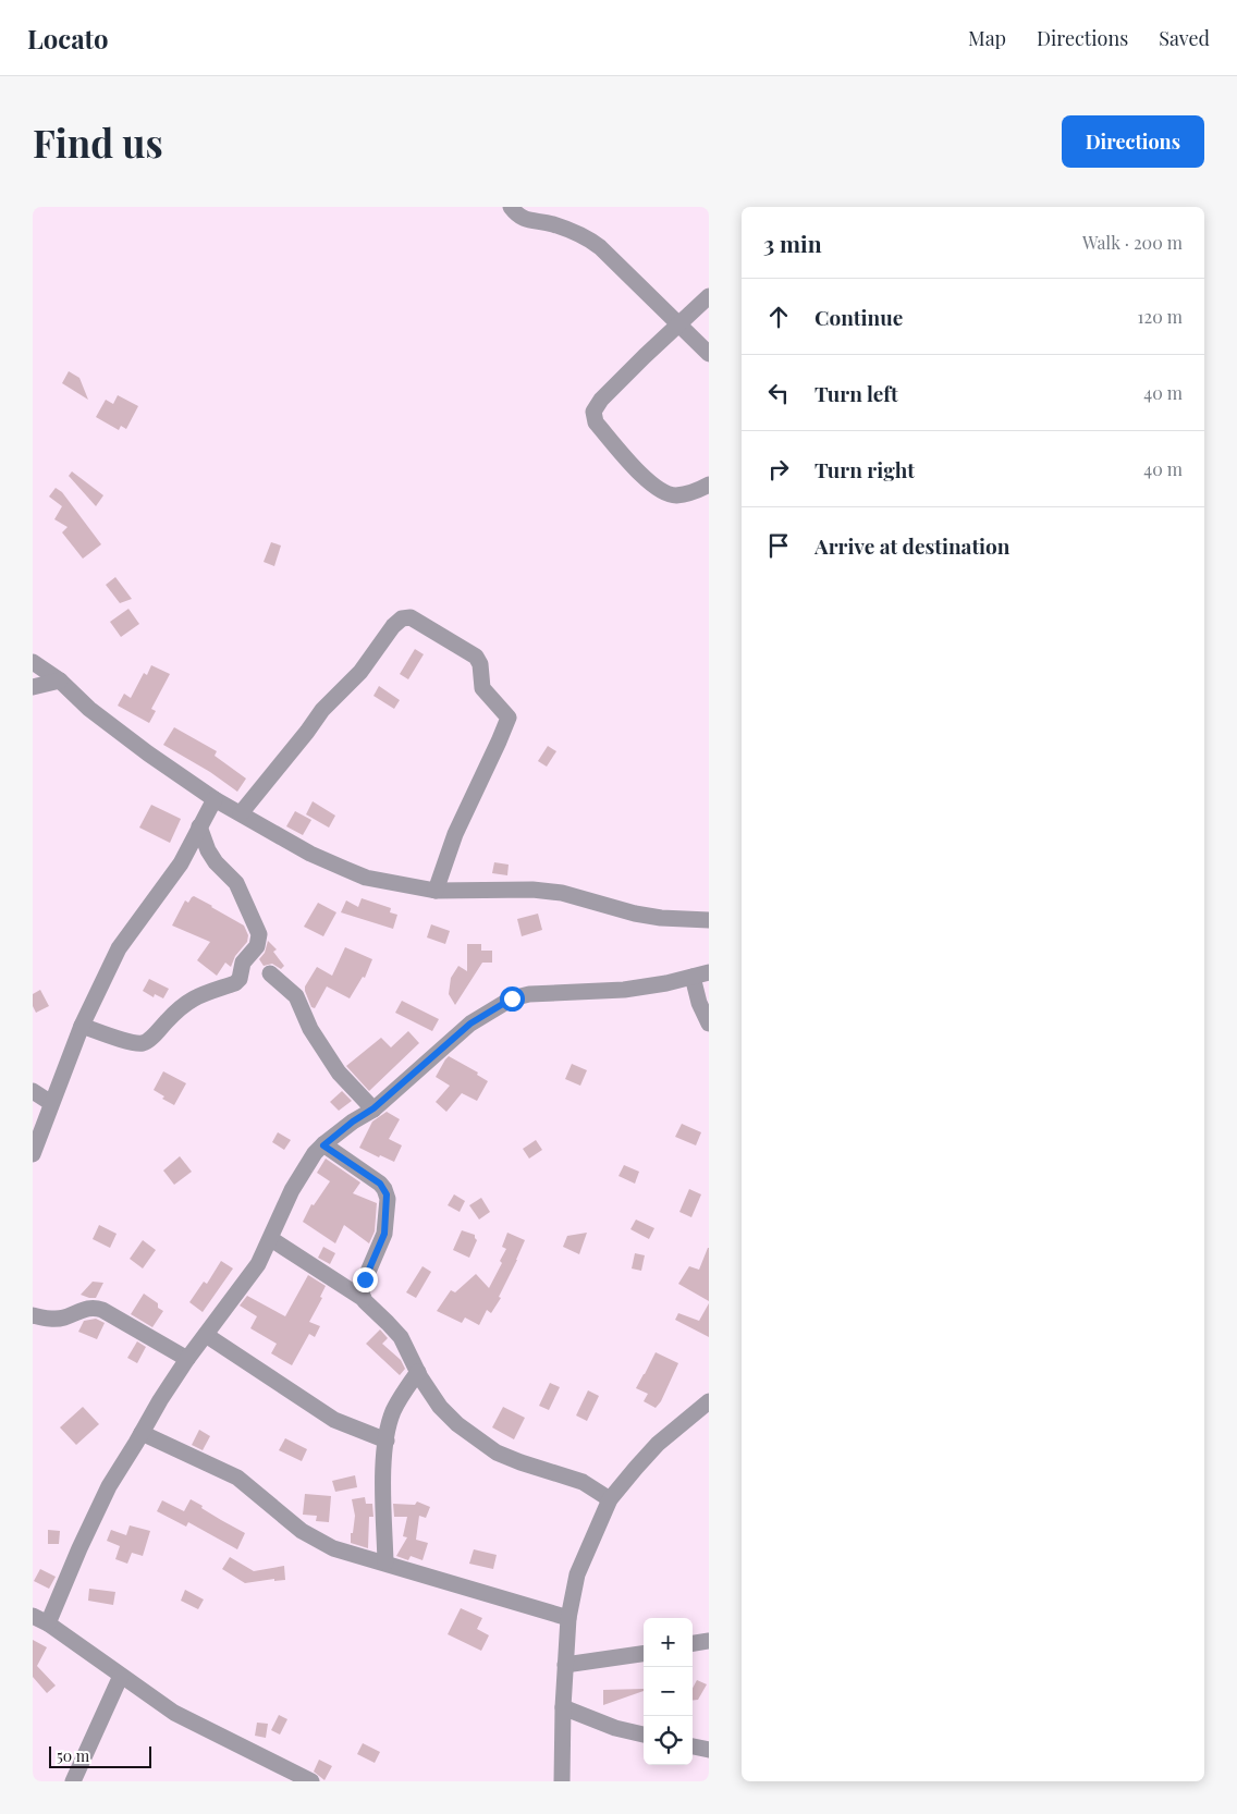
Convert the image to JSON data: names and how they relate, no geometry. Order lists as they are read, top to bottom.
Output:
{
  "scale_bar": "50 m",
  "page": {
    "header": "Locato",
    "nav": ["Map", "Directions", "Saved"],
    "buttons": "Directions",
    "title": "Find us",
    "heading": ["3 min", "Walk · 200 m"],
    "list": [
      ["Continue", "120 m"],
      ["Turn left", "40 m"],
      ["Turn right", "40 m"],
      "Arrive at destination"
    ],
    "map_buttons": ["+", "−"],
    "scale": "50 m"
  }
}
